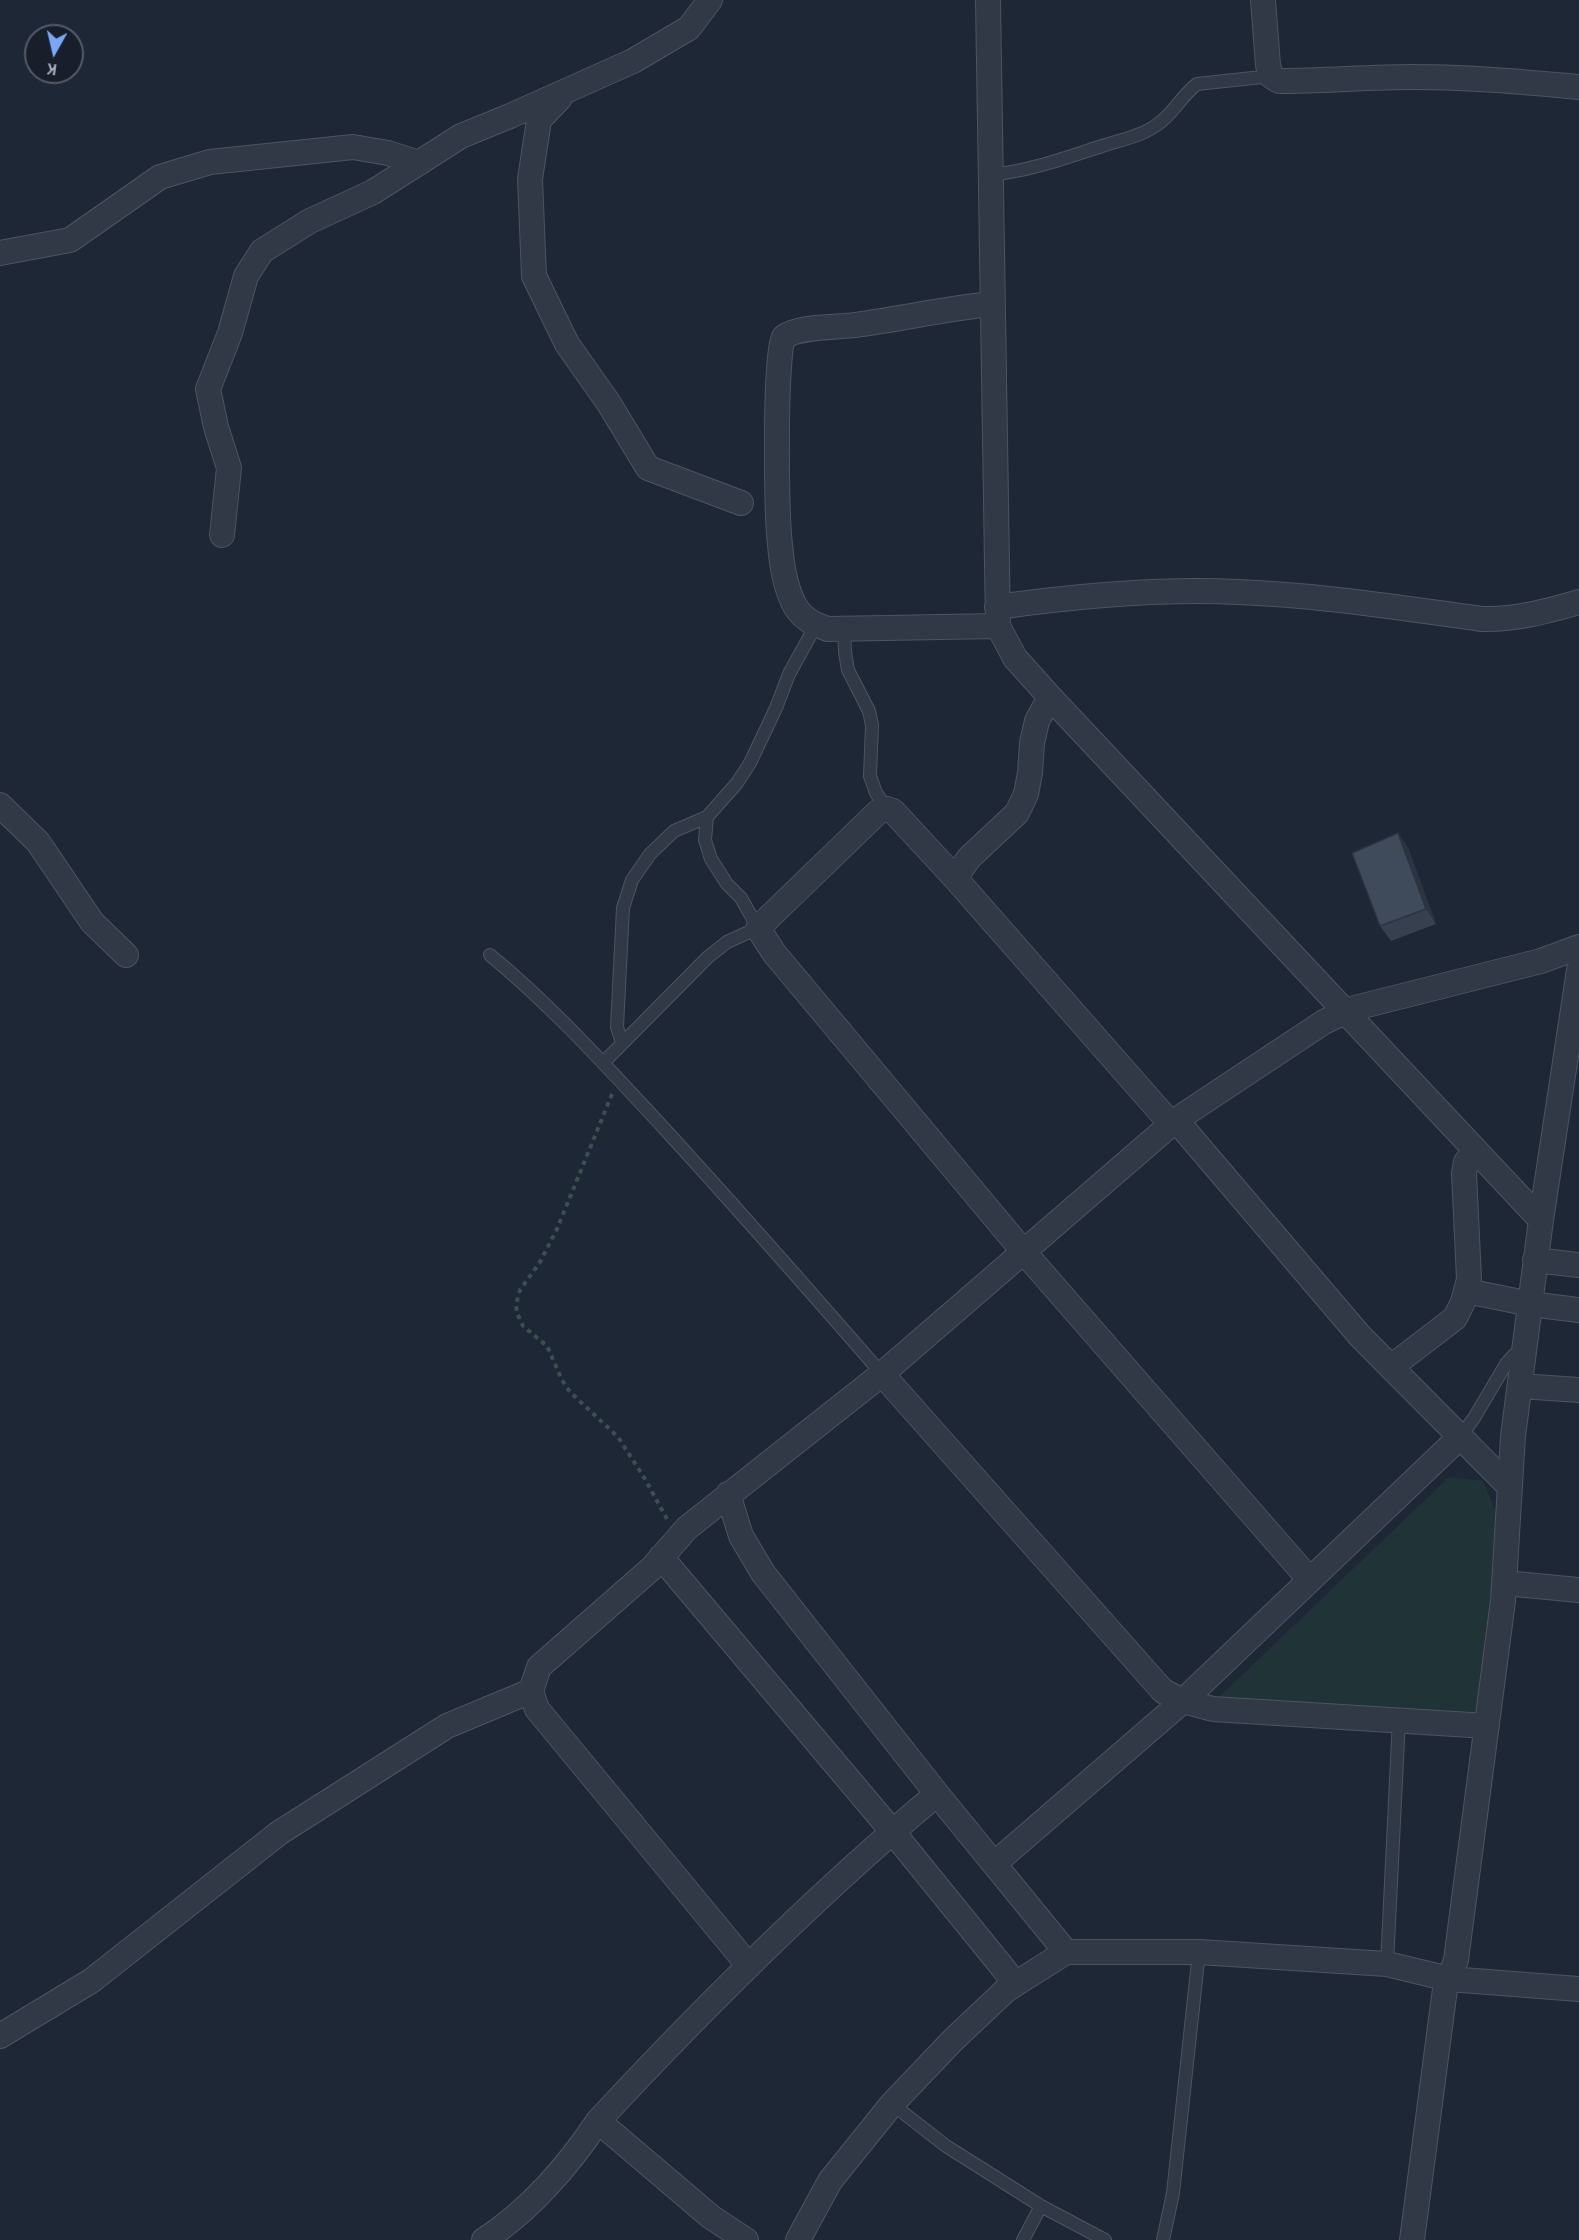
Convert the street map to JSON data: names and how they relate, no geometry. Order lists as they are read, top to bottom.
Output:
{
  "north": "bottom"
}
